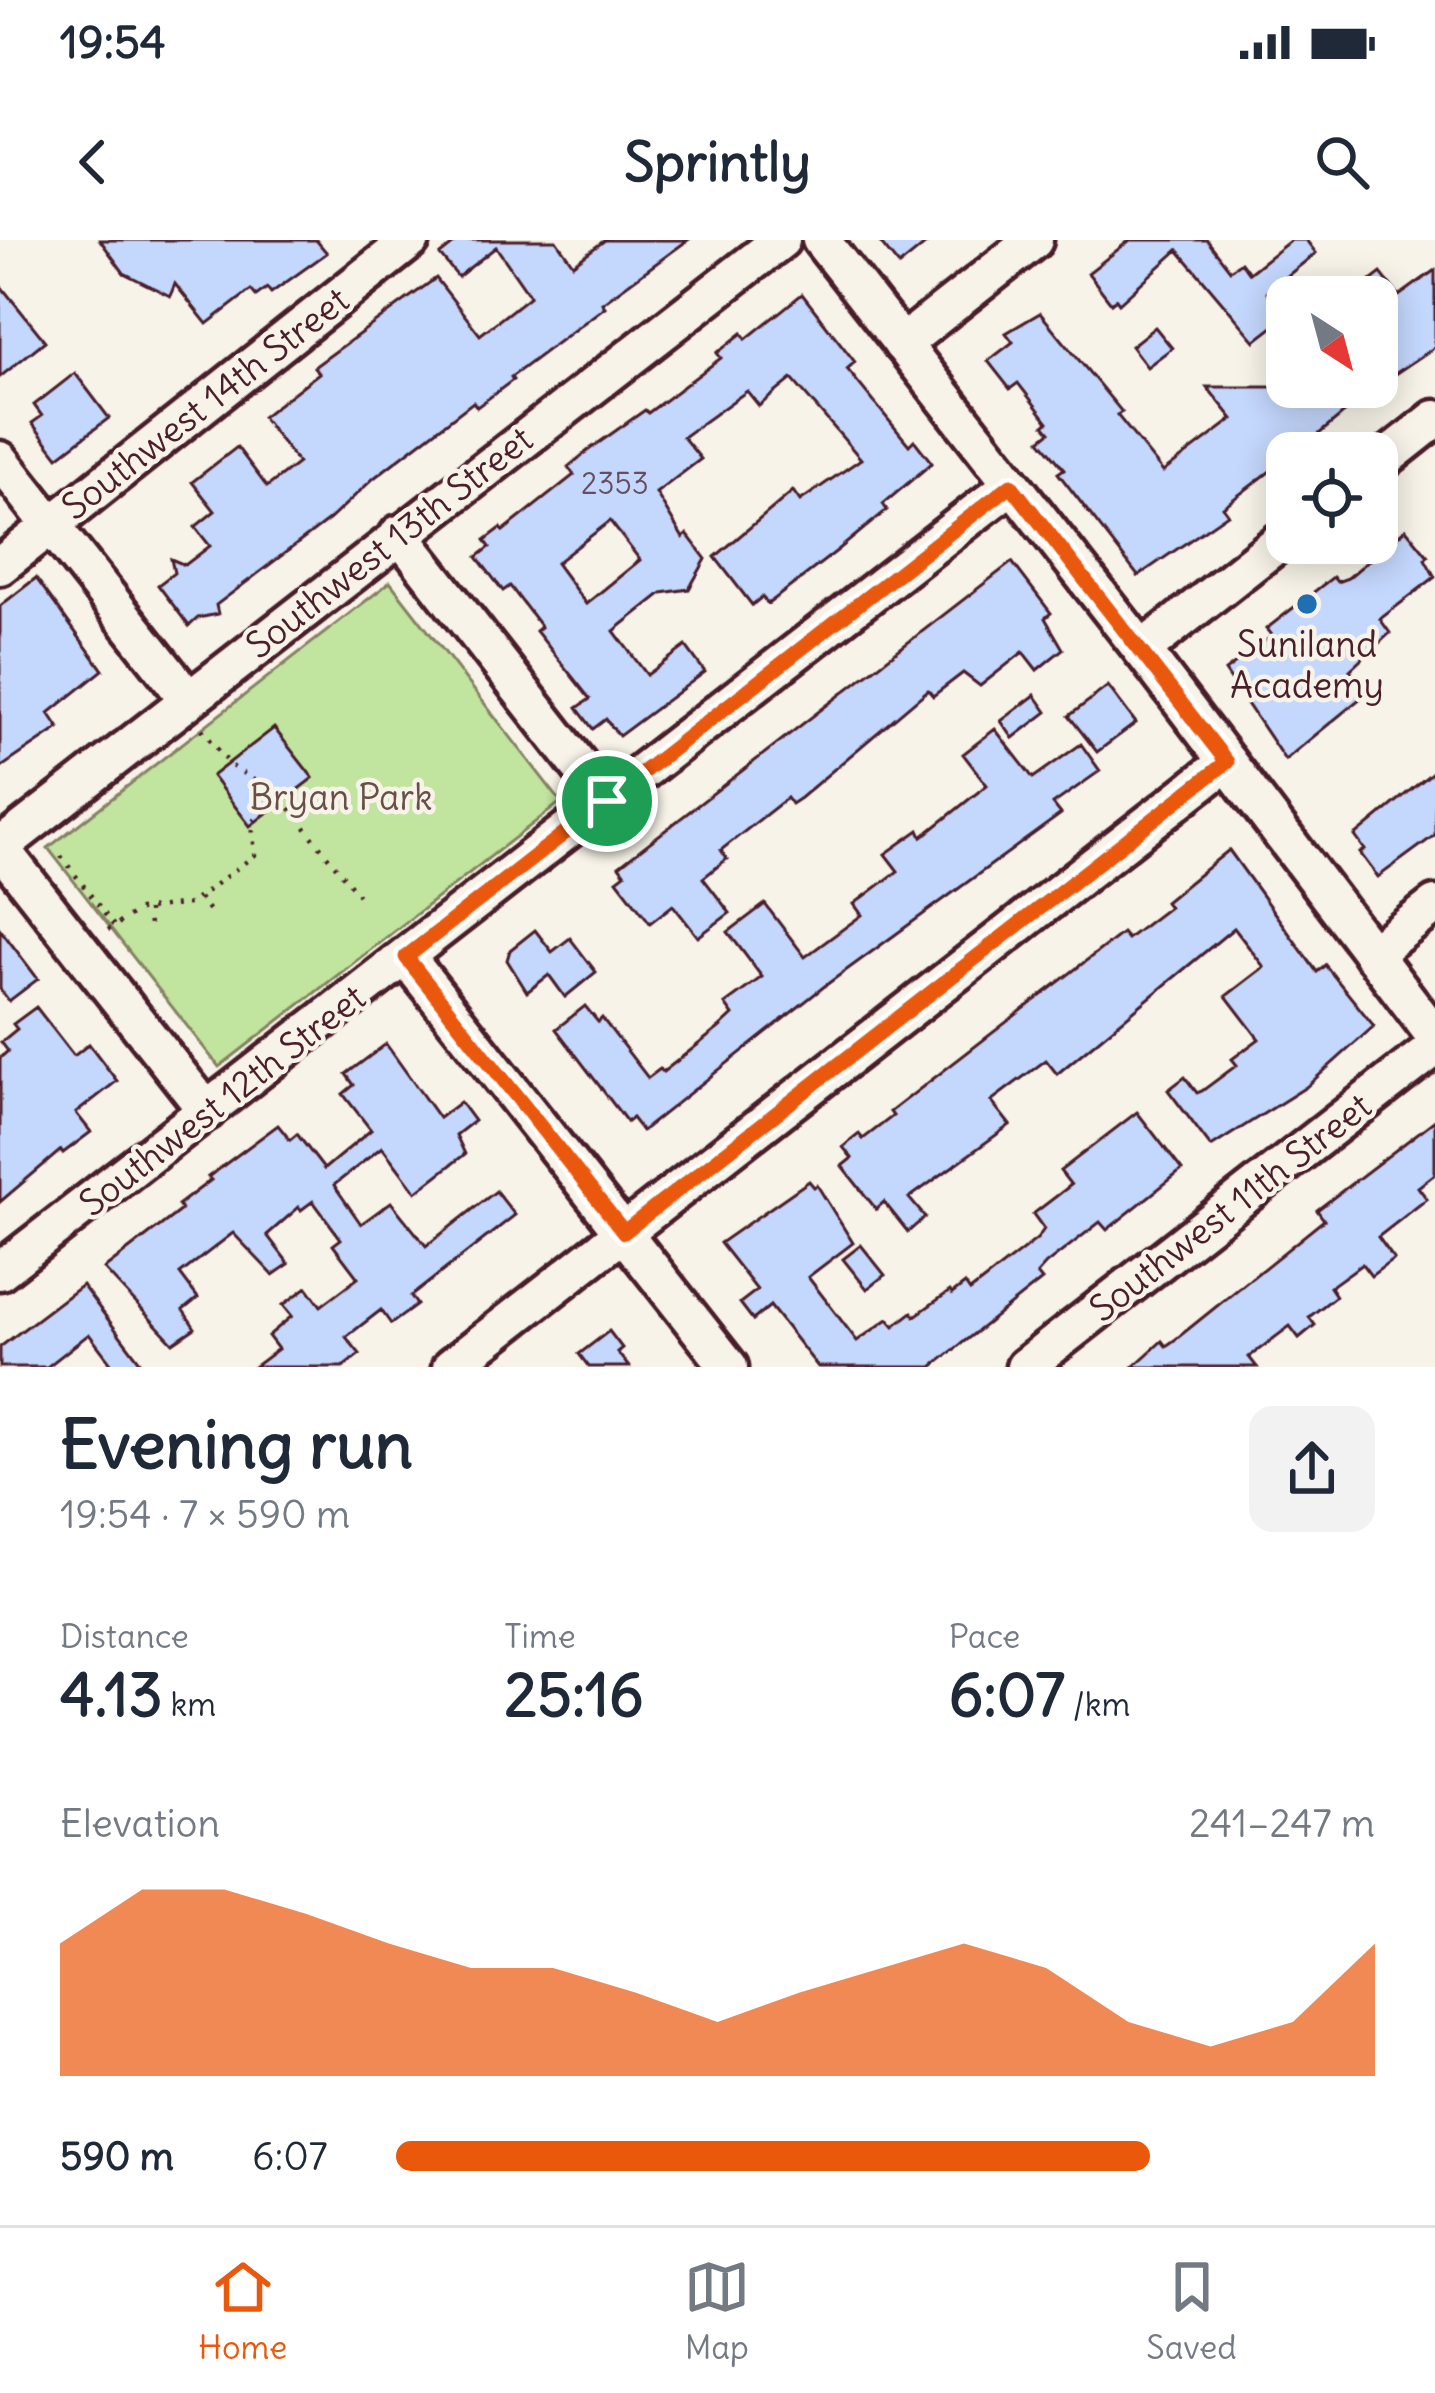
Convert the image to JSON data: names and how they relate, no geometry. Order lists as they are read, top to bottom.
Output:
{
  "streets": {
    "street": [
      "Southwest 14th Street",
      "Southwest 13th Street",
      "Southwest 12th Street",
      "Southwest 11th Street"
    ]
  },
  "parks": ["Bryan Park"],
  "places": ["Suniland Academy"],
  "house_numbers": ["2353"],
  "north": "bottom right",
  "page": {
    "status": "19:54",
    "header": "Sprintly",
    "heading": ["Evening run", "19:54 · 7 × 590 m"],
    "stats": [
      ["Distance", "4.13 km"],
      ["Time", "25:16"],
      ["Pace", "6:07 /km"]
    ],
    "chart": ["Elevation", "241–247 m"],
    "list": [
      {
        "name": "590 m",
        "note": "6:07"
      }
    ],
    "tabs": ["Home", "Map", "Saved"]
  }
}
